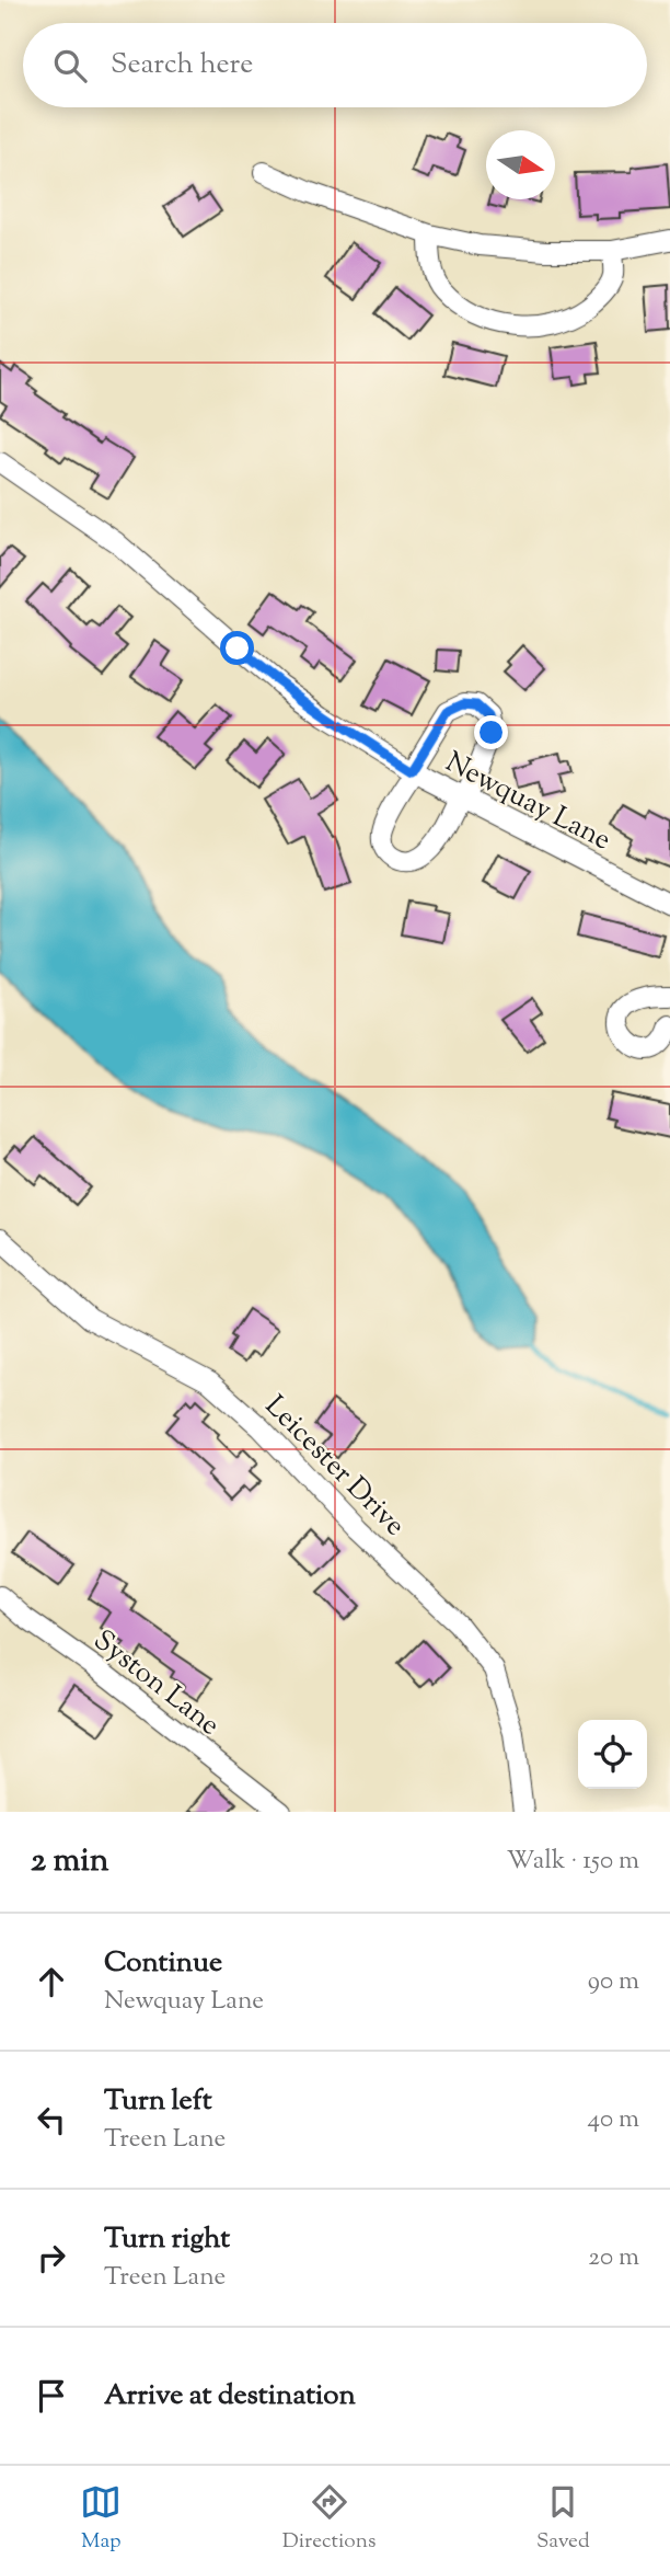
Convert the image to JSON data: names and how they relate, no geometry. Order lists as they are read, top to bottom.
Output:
{
  "streets": {
    "street": ["Newquay Lane", "Leicester Drive", "Syston Lane"]
  },
  "north": "right",
  "page": {
    "search": "Search here",
    "heading": ["2 min", "Walk · 150 m"],
    "list": [
      ["Continue", "Newquay Lane", "90 m"],
      ["Turn left", "Treen Lane", "40 m"],
      ["Turn right", "Treen Lane", "20 m"],
      "Arrive at destination"
    ],
    "nav": ["Map", "Directions", "Saved"]
  }
}
